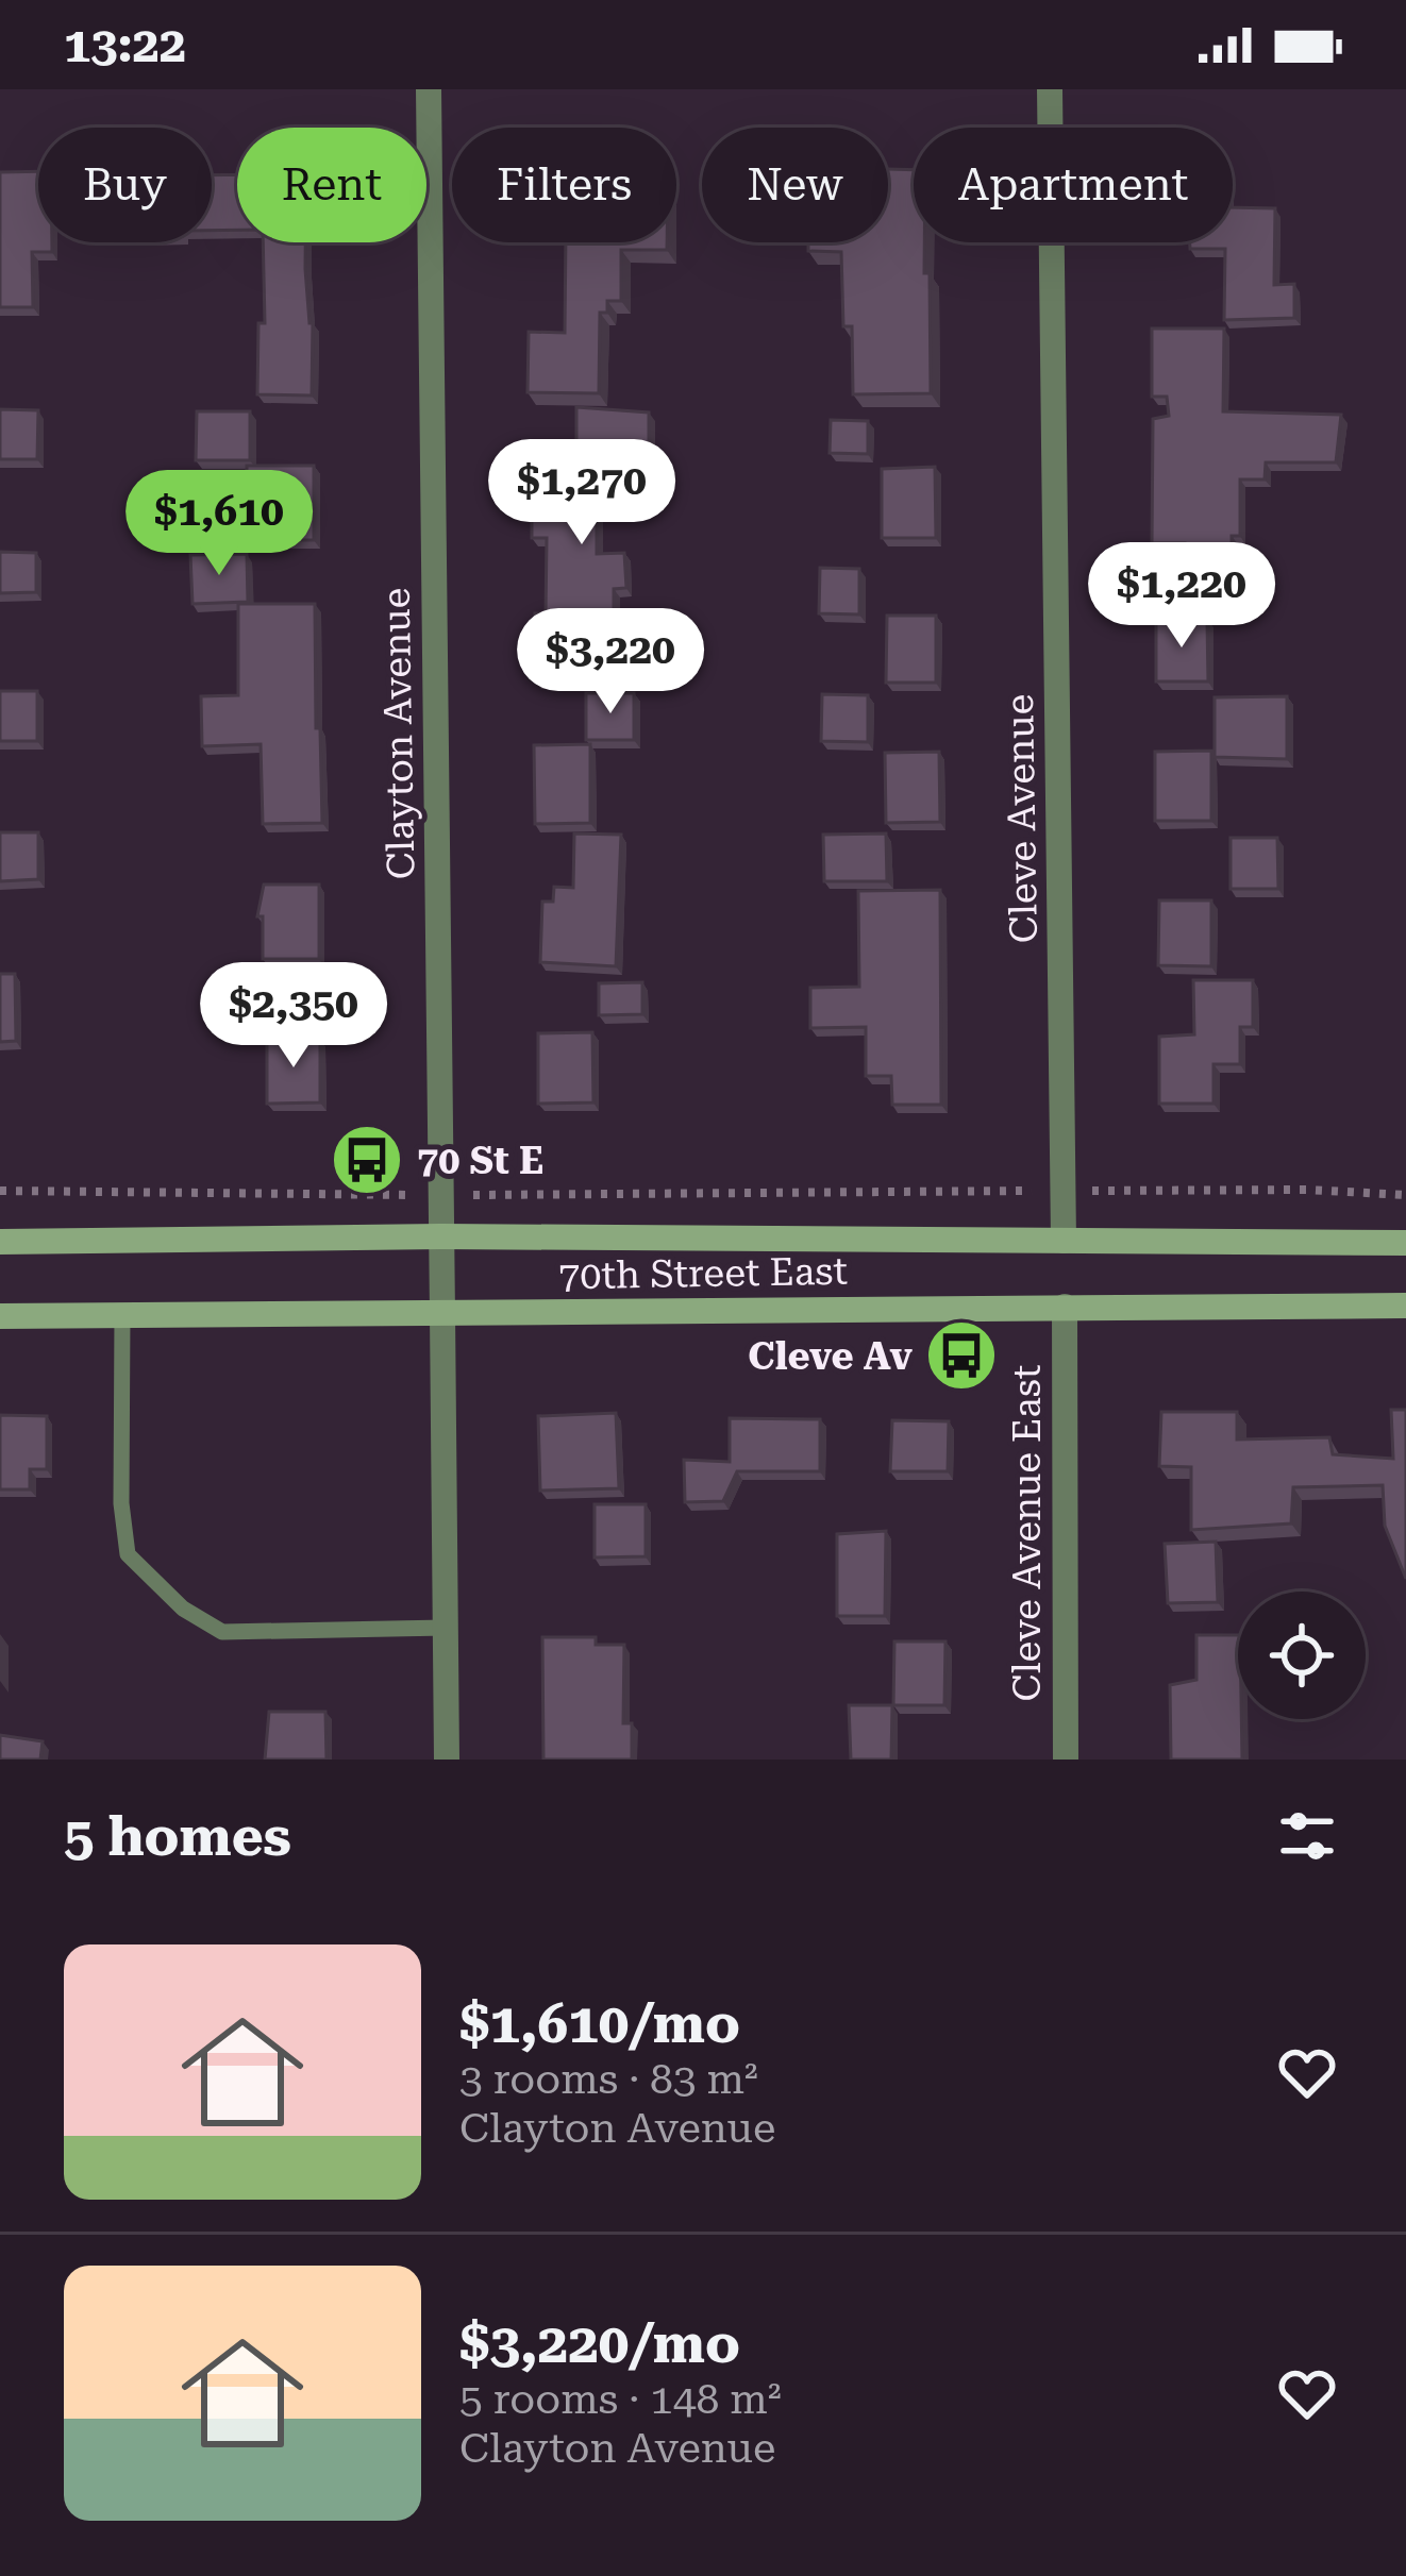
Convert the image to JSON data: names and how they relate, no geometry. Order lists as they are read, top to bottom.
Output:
{
  "streets": {
    "main road": ["70th Street East"],
    "street": ["Clayton Avenue", "Cleve Avenue", "Cleve Avenue East"]
  },
  "crossings": [
    ["Clayton Avenue", "70th Street East"],
    ["Cleve Avenue", "70th Street East"],
    ["70th Street East", "Cleve Avenue East"]
  ],
  "places": {
    "bus stop": ["70 St E", "Cleve Av"]
  },
  "page": {
    "status": "13:22",
    "chip": [
      "Buy",
      "Rent",
      "Filters",
      "New",
      "Apartment"
    ],
    "price": [
      "$1,270",
      "$1,610",
      "$1,220",
      "$3,220",
      "$2,350"
    ],
    "heading": "5 homes",
    "list": [
      {
        "name": "$1,610/mo",
        "note": "3 rooms · 83 m² · Clayton Avenue"
      },
      {
        "name": "$3,220/mo",
        "note": "5 rooms · 148 m² · Clayton Avenue"
      }
    ]
  }
}
